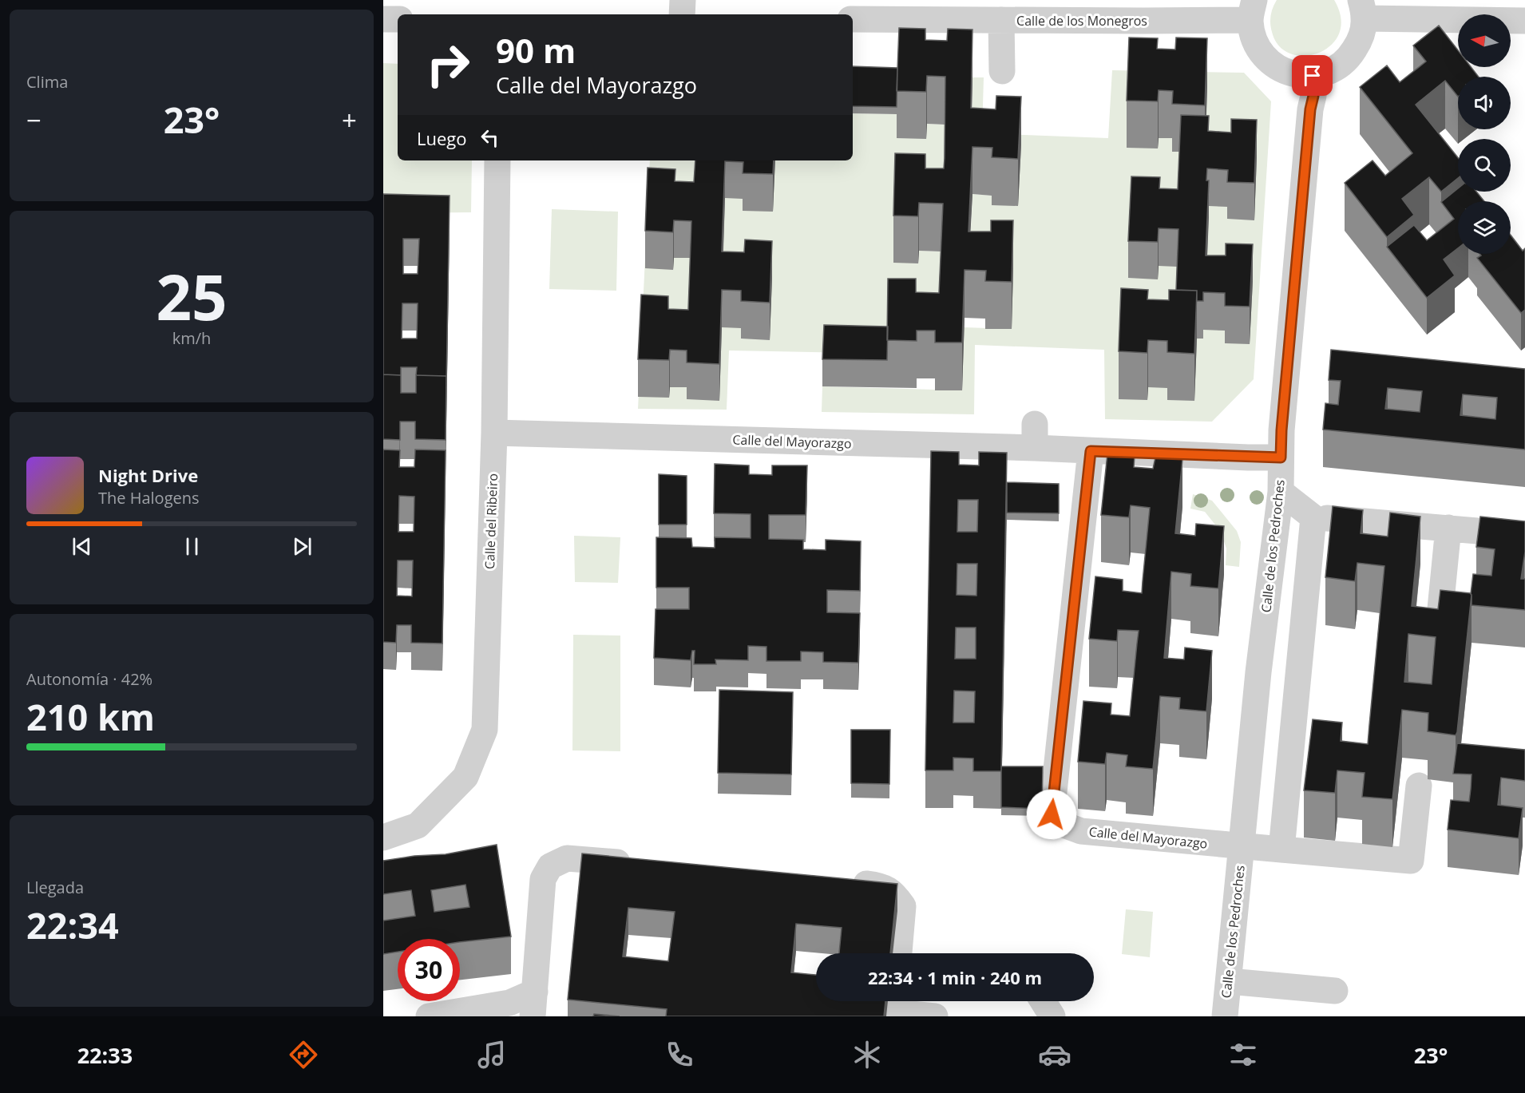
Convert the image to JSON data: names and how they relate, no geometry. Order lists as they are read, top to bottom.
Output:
{
  "streets": {
    "street": [
      "Calle de los Monegros",
      "Calle del Mayorazgo",
      "Calle del Ribeiro",
      "Calle de los Pedroches"
    ]
  },
  "crossings": [
    ["Calle del Mayorazgo", "Calle del Ribeiro"],
    ["Calle del Mayorazgo", "Calle de los Pedroches"]
  ],
  "north": "left",
  "page": {
    "tile": [
      "Clima",
      ["25", "km/h"],
      ["Autonomía · 42%", "210 km"],
      ["Llegada", "22:34"]
    ],
    "turn": ["90 m", "Calle del Mayorazgo"],
    "heat": ["−", "23°", "+"],
    "then": "Luego",
    "song": ["Night Drive", "The Halogens"],
    "limit": "30",
    "trip": "22:34 · 1 min · 240 m",
    "tabs": ["22:33", "23°"]
  }
}
